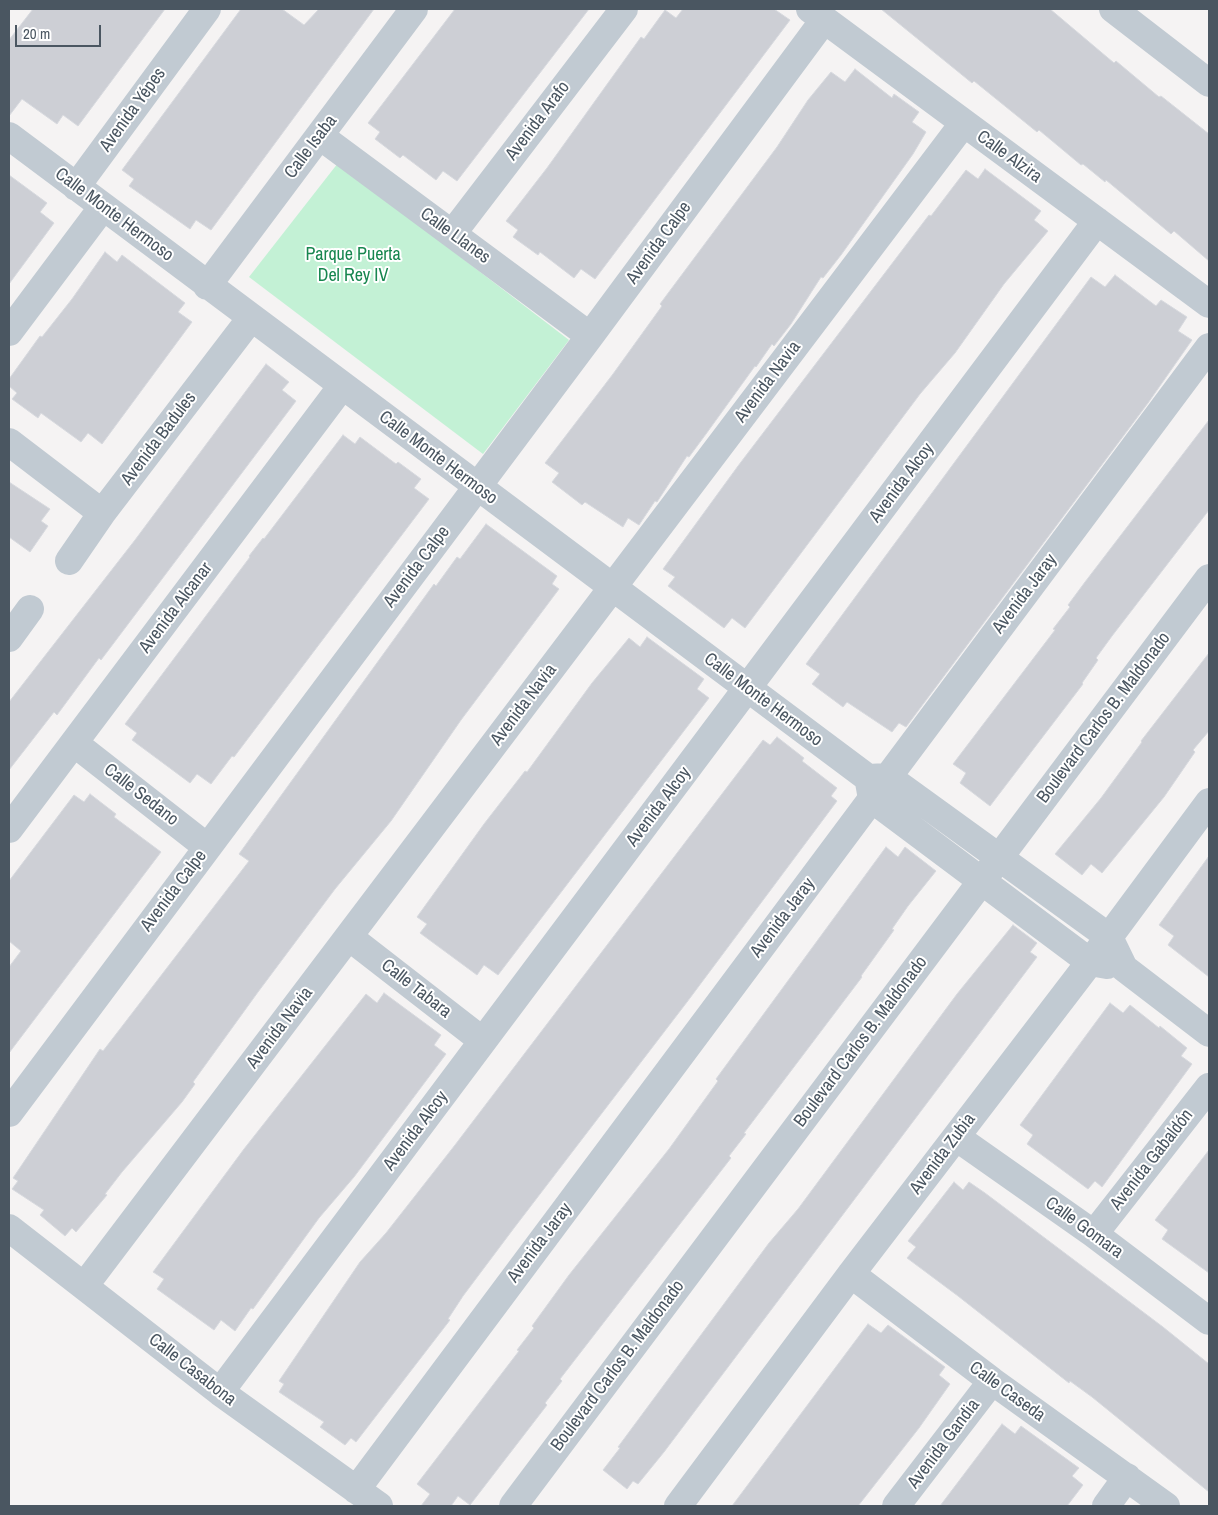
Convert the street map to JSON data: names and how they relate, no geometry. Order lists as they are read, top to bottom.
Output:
{
  "streets": {
    "street": [
      "Avenida Yépes",
      "Avenida Arafo",
      "Calle Isaba",
      "Calle Alzira",
      "Calle Monte Hermoso",
      "Calle Llanes",
      "Avenida Calpe",
      "Avenida Navia",
      "Avenida Badules",
      "Avenida Alcoy",
      "Avenida Jaray",
      "Avenida Alcanar",
      "Boulevard Carlos B. Maldonado",
      "Calle Sedano",
      "Calle Tabara",
      "Avenida Zubia",
      "Avenida Gabaldón",
      "Calle Gomara",
      "Calle Casabona",
      "Calle Caseda",
      "Avenida Gandia"
    ]
  },
  "crossings": [
    ["Avenida Yépes", "Calle Monte Hermoso"],
    ["Avenida Arafo", "Calle Llanes"],
    ["Calle Isaba", "Calle Monte Hermoso"],
    ["Calle Isaba", "Calle Llanes"],
    ["Calle Alzira", "Avenida Calpe"],
    ["Calle Alzira", "Avenida Navia"],
    ["Calle Alzira", "Avenida Alcoy"],
    ["Calle Monte Hermoso", "Avenida Calpe"],
    ["Calle Monte Hermoso", "Avenida Navia"],
    ["Calle Monte Hermoso", "Avenida Badules"],
    ["Calle Monte Hermoso", "Avenida Alcoy"],
    ["Calle Monte Hermoso", "Avenida Jaray"],
    ["Calle Monte Hermoso", "Avenida Alcanar"],
    ["Calle Monte Hermoso", "Boulevard Carlos B. Maldonado"],
    ["Calle Monte Hermoso", "Avenida Zubia"],
    ["Calle Llanes", "Avenida Calpe"],
    ["Avenida Calpe", "Calle Sedano"],
    ["Avenida Navia", "Calle Tabara"],
    ["Avenida Navia", "Calle Casabona"],
    ["Avenida Alcoy", "Calle Tabara"],
    ["Avenida Alcoy", "Calle Casabona"],
    ["Avenida Jaray", "Calle Casabona"],
    ["Avenida Alcanar", "Calle Sedano"],
    ["Avenida Zubia", "Calle Gomara"],
    ["Avenida Zubia", "Calle Caseda"],
    ["Avenida Gabaldón", "Calle Gomara"],
    ["Calle Caseda", "Avenida Gandia"]
  ],
  "parks": ["Parque Puerta Del Rey IV"],
  "scale_bar": "20 m"
}
